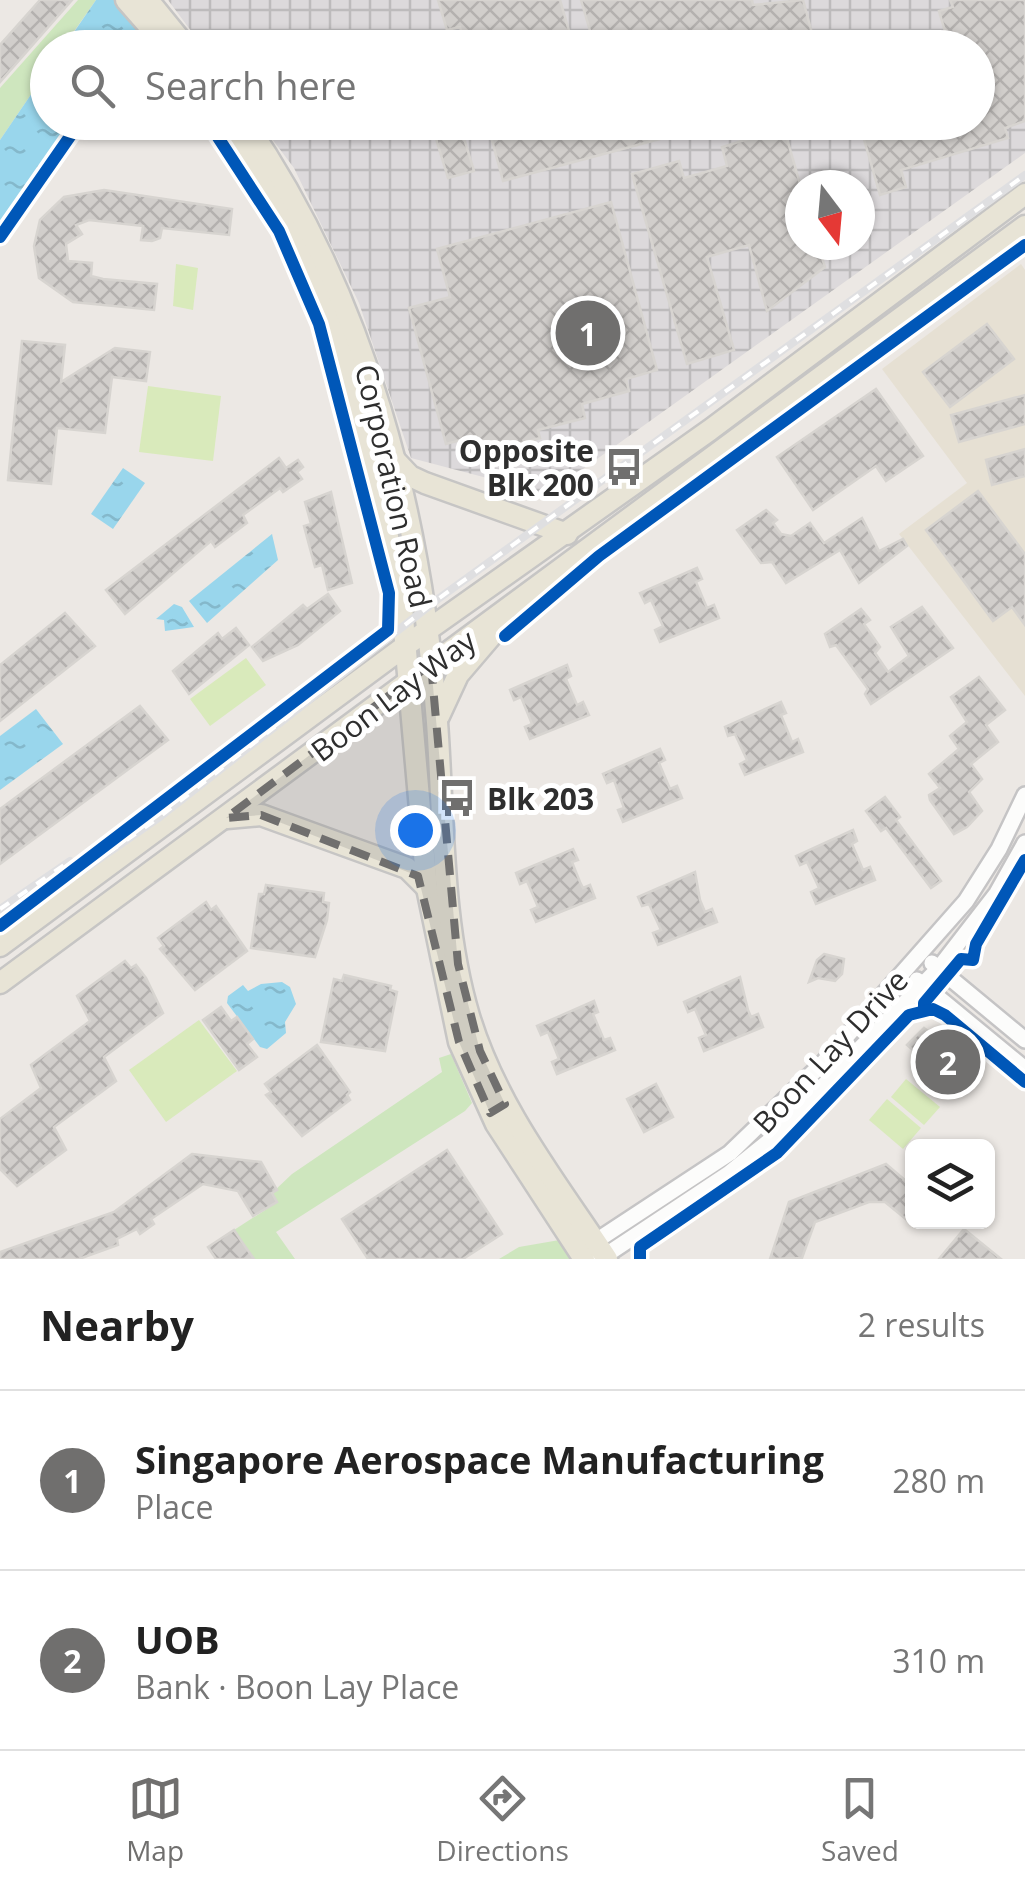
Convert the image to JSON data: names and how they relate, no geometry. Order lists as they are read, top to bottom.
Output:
{
  "streets": {
    "main road": ["Corporation Road", "Boon Lay Way"],
    "street": ["Boon Lay Drive"]
  },
  "crossings": [
    ["Corporation Road", "Boon Lay Way"],
    ["Corporation Road", "Boon Lay Drive"]
  ],
  "places": {
    "bus stop": ["Opposite Blk 200", "Blk 203"]
  },
  "north": "bottom",
  "page": {
    "search": "Search here",
    "pins": ["1", "2"],
    "heading": ["Nearby", "2 results"],
    "list": [
      {
        "mark": "1",
        "name": "Singapore Aerospace Manufacturing",
        "note": "Place",
        "value": "280 m"
      },
      {
        "mark": "2",
        "name": "UOB",
        "note": "Bank · Boon Lay Place",
        "value": "310 m"
      }
    ],
    "nav": ["Map", "Directions", "Saved"]
  }
}
